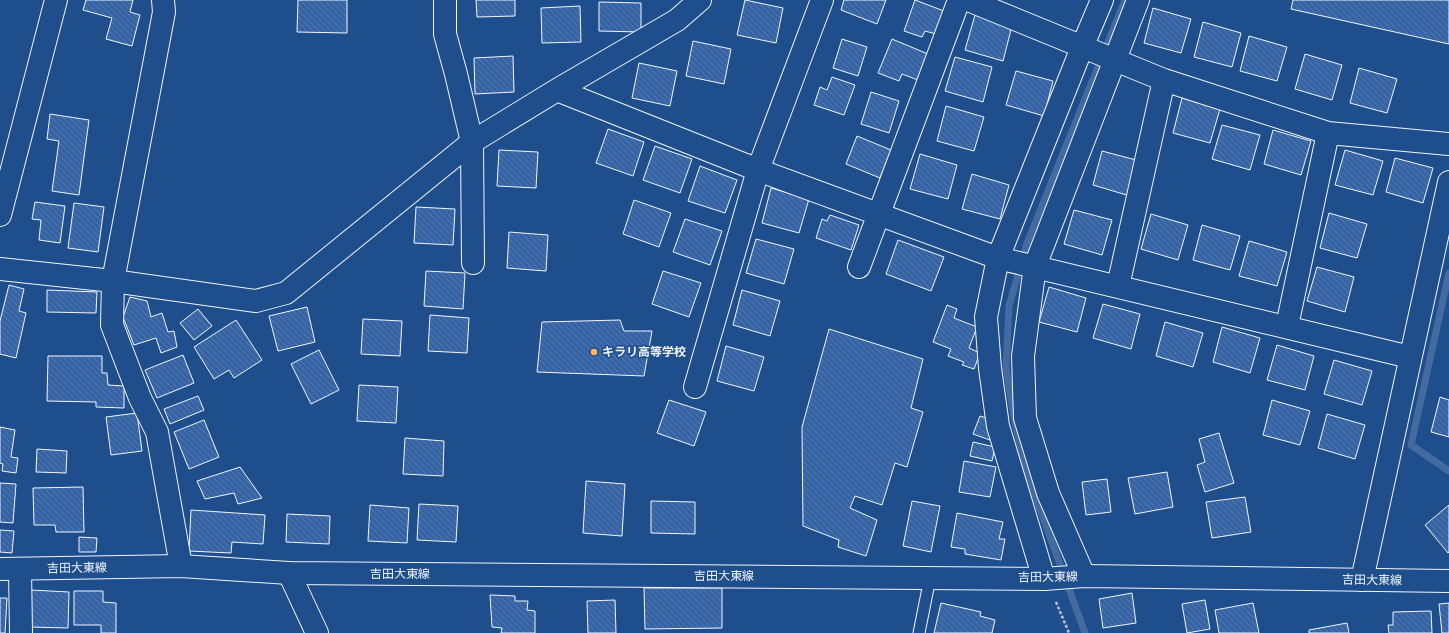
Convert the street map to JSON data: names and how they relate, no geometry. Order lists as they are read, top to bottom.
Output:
{
  "streets": {
    "street": ["吉田大東線"]
  },
  "places": ["キラリ高等学校"]
}
